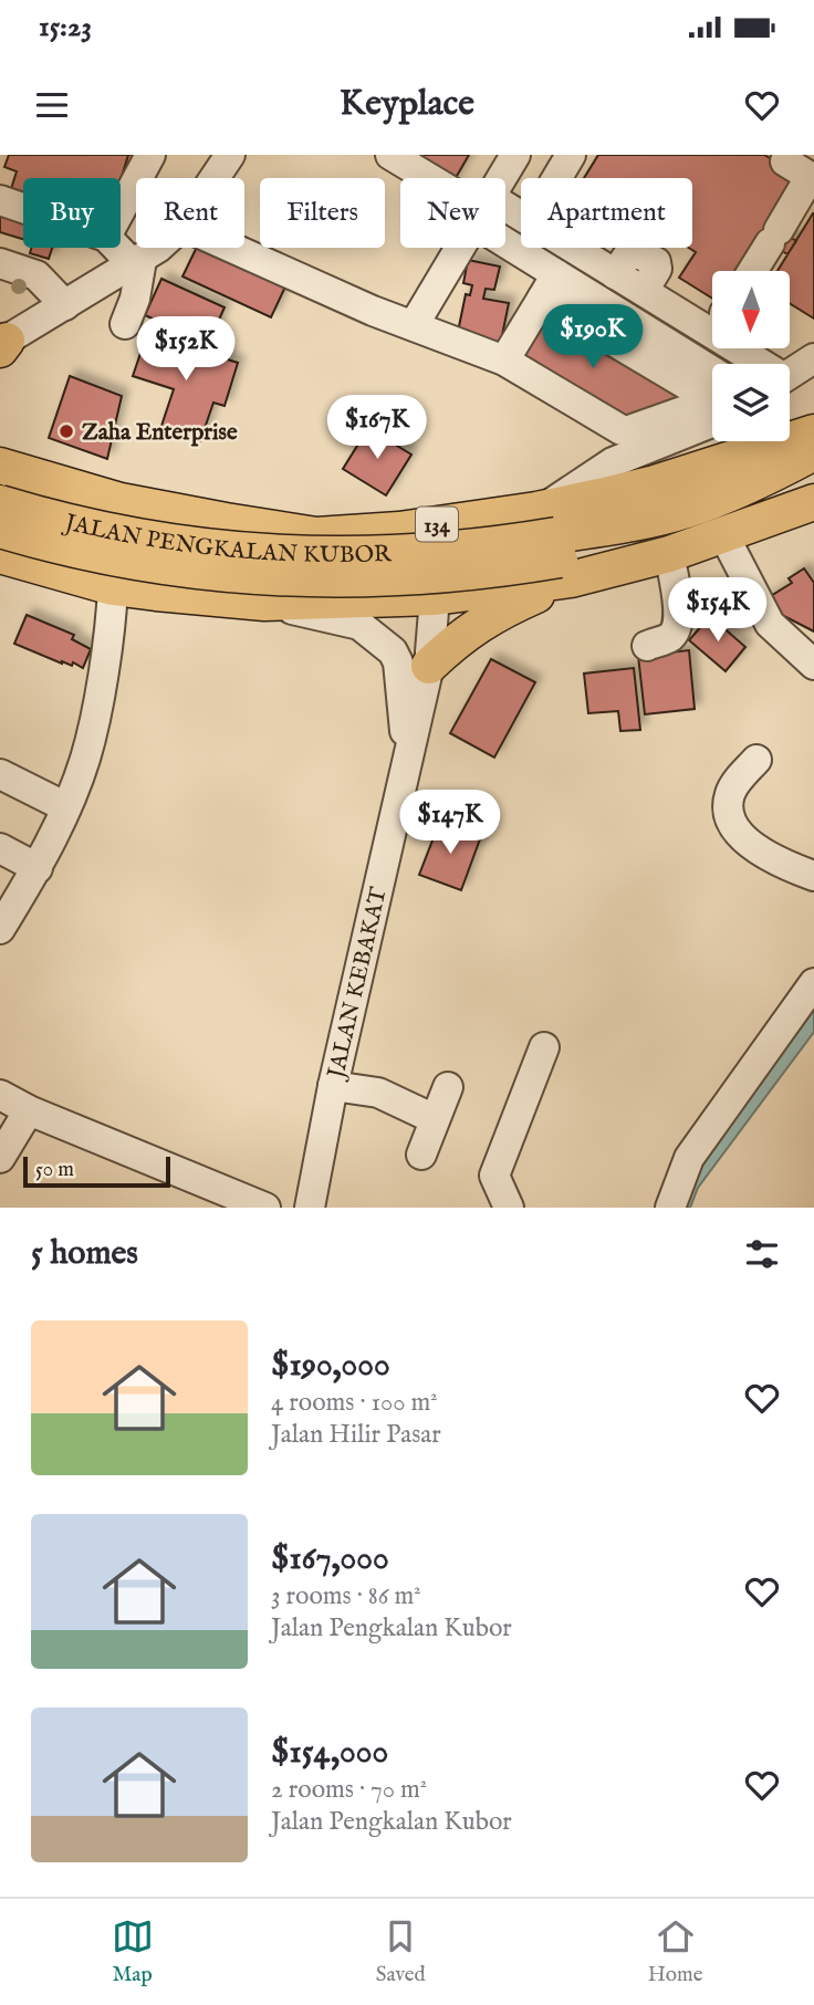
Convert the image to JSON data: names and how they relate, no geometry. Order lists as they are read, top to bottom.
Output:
{
  "streets": {
    "main road": ["134", "JALAN PENGKALAN KUBOR"],
    "street": ["JALAN KEBAKAT"]
  },
  "crossings": [
    ["JALAN PENGKALAN KUBOR", "JALAN KEBAKAT"]
  ],
  "places": ["Zaha Enterprise"],
  "scale_bar": "50 m",
  "north": "bottom",
  "page": {
    "status": "15:23",
    "header": "Keyplace",
    "chip": [
      "Buy",
      "Rent",
      "Filters",
      "New",
      "Apartment"
    ],
    "price": [
      "$190K",
      "$152K",
      "$167K",
      "$154K",
      "$147K"
    ],
    "scale": "50 m",
    "heading": "5 homes",
    "list": [
      {
        "name": "$190,000",
        "note": "4 rooms · 100 m² · Jalan Hilir Pasar"
      },
      {
        "name": "$167,000",
        "note": "3 rooms · 86 m² · Jalan Pengkalan Kubor"
      },
      {
        "name": "$154,000",
        "note": "2 rooms · 70 m² · Jalan Pengkalan Kubor"
      }
    ],
    "tabs": ["Map", "Saved", "Home"]
  }
}
